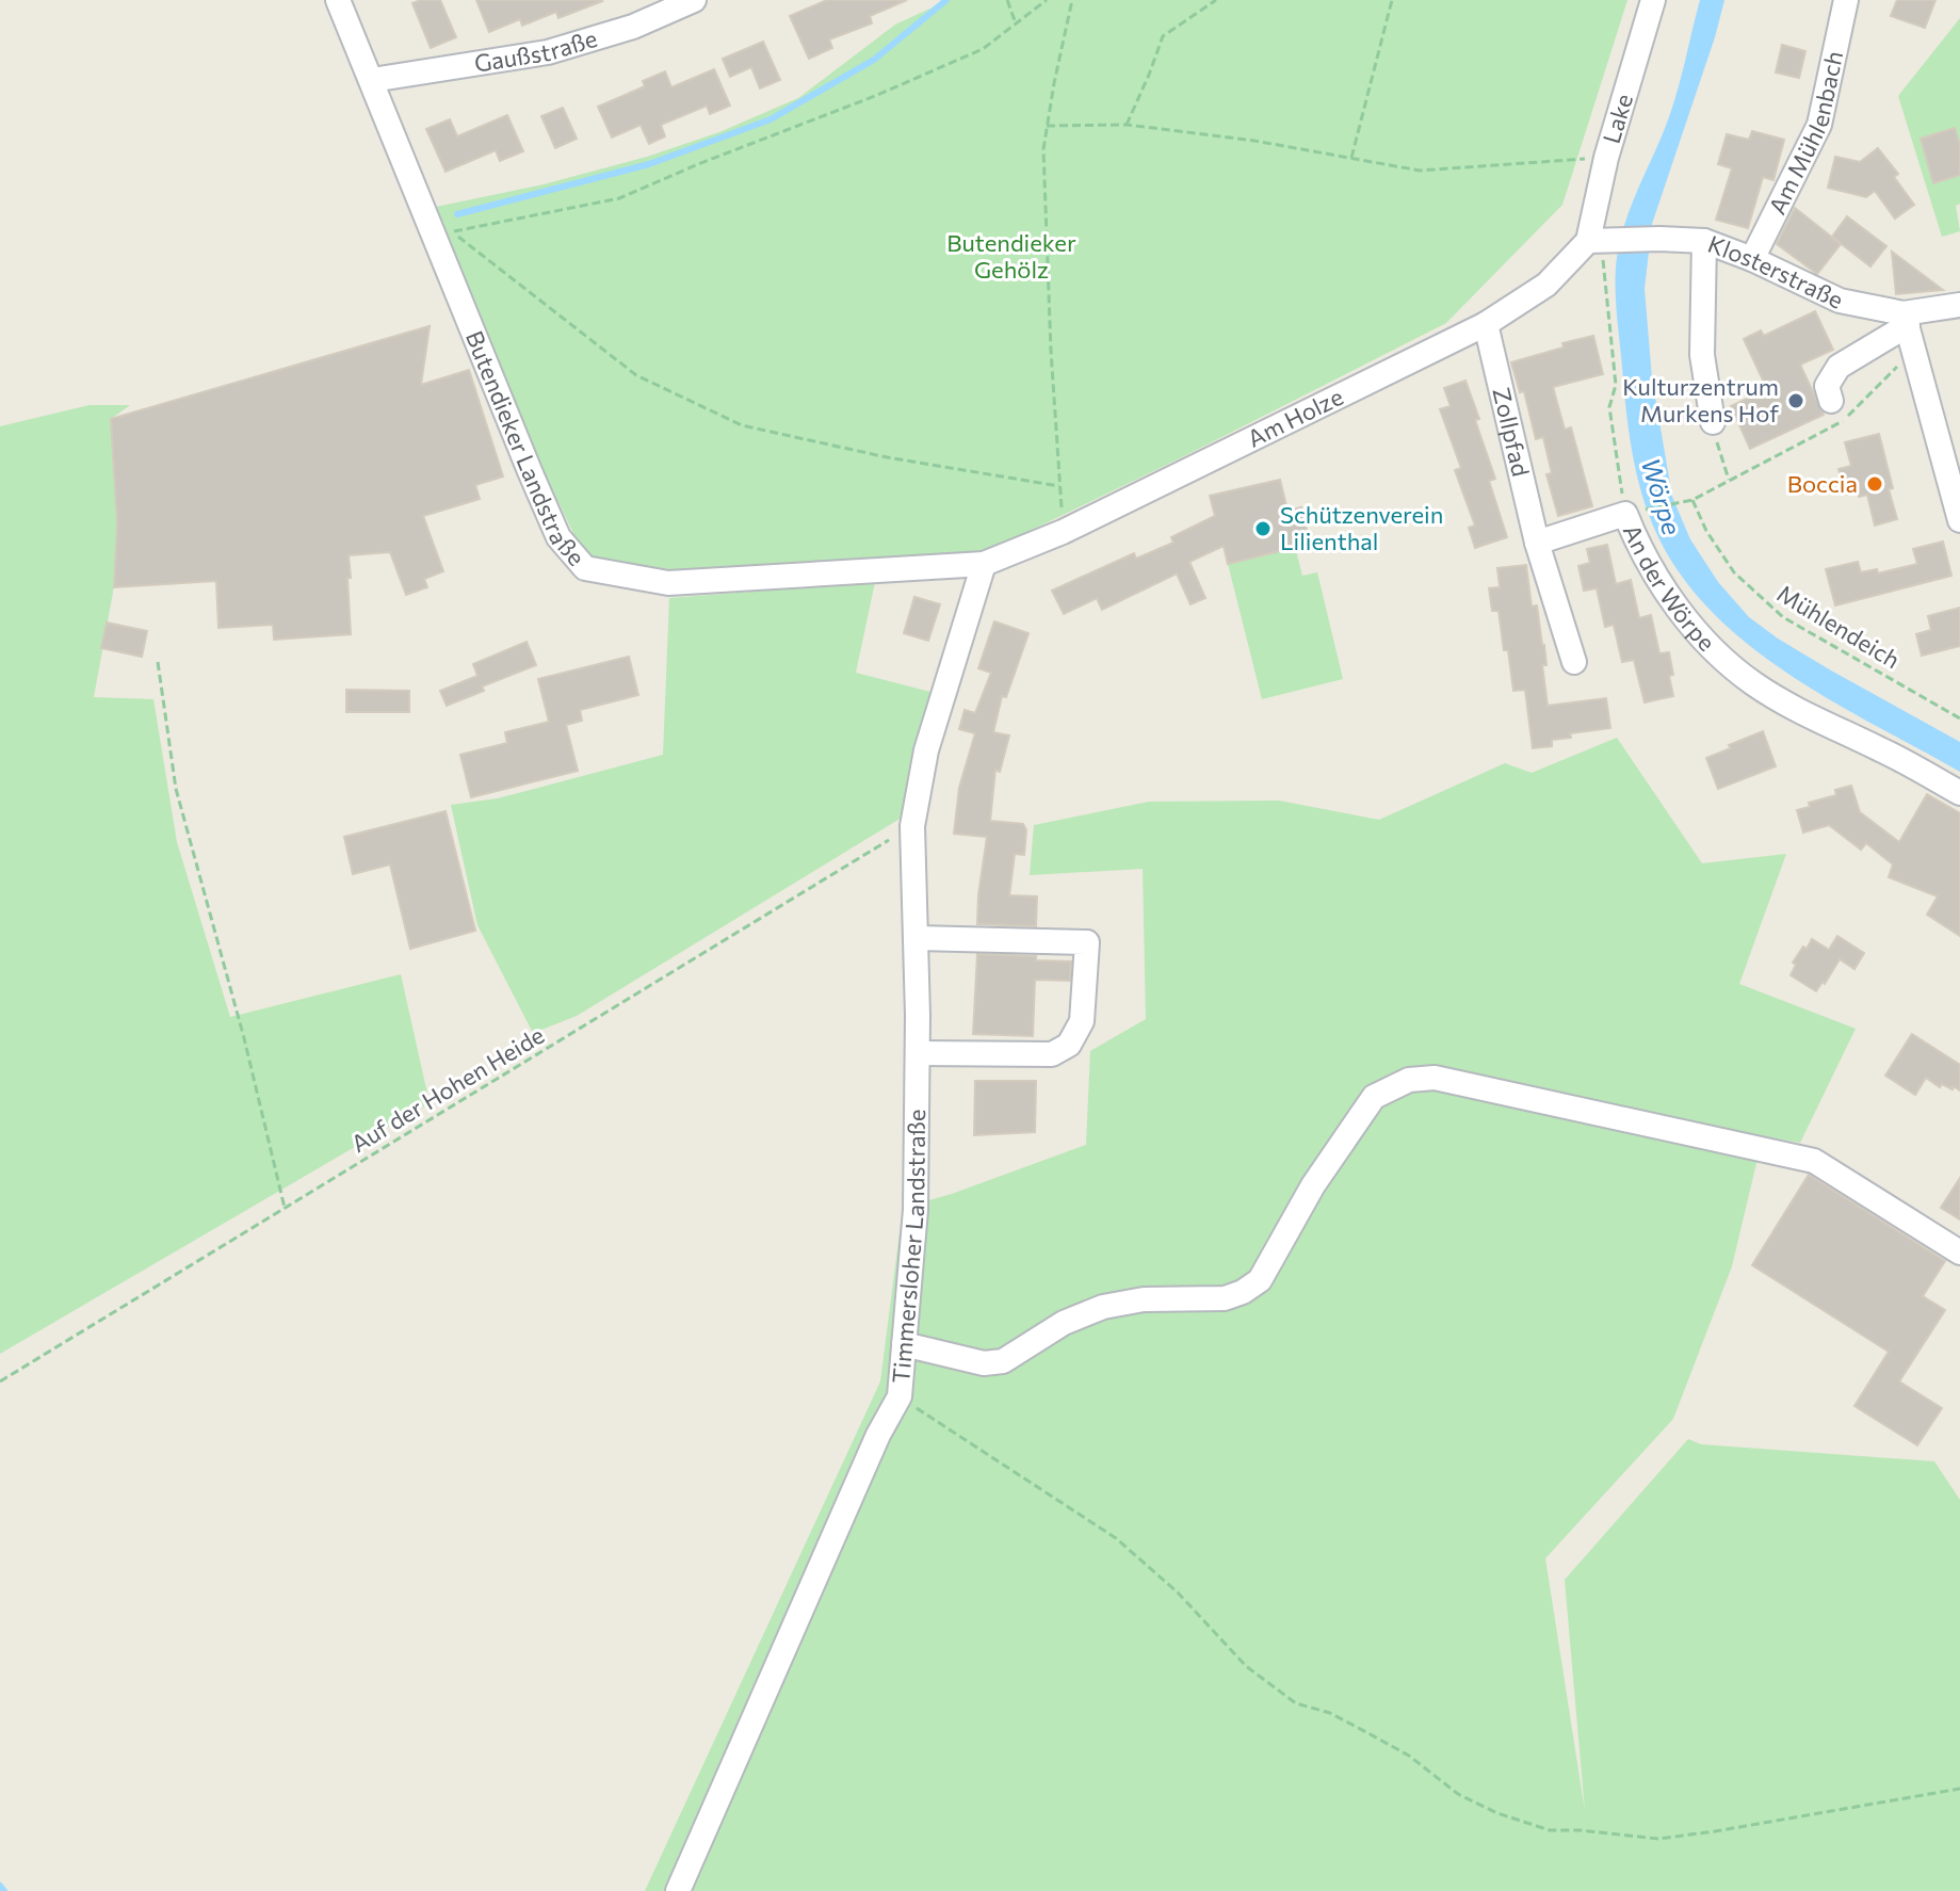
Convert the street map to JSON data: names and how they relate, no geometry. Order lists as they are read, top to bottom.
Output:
{
  "streets": {
    "street": [
      "Gaußstraße",
      "Lake",
      "Am Mühlenbach",
      "Klosterstraße",
      "Am Holze",
      "Zollpfad",
      "Butendieker Landstraße",
      "An der Wörpe",
      "Timmersloher Landstraße"
    ],
    "path": ["Mühlendeich", "Auf der Hohen Heide"]
  },
  "crossings": [
    ["Gaußstraße", "Butendieker Landstraße"],
    ["Lake", "Klosterstraße"],
    ["Lake", "Am Holze"],
    ["Lake", "An der Wörpe"],
    ["Am Mühlenbach", "Klosterstraße"],
    ["Klosterstraße", "Am Holze"],
    ["Klosterstraße", "An der Wörpe"],
    ["Am Holze", "Zollpfad"],
    ["Am Holze", "Butendieker Landstraße"],
    ["Am Holze", "An der Wörpe"],
    ["Am Holze", "Timmersloher Landstraße"],
    ["Butendieker Landstraße", "Timmersloher Landstraße"],
    ["Auf der Hohen Heide", "Timmersloher Landstraße"]
  ],
  "water": ["Wörpe"],
  "parks": ["Butendieker Gehölz"],
  "places": ["Kulturzentrum Murkens Hof", "Boccia", "Schützenverein Lilienthal"]
}
